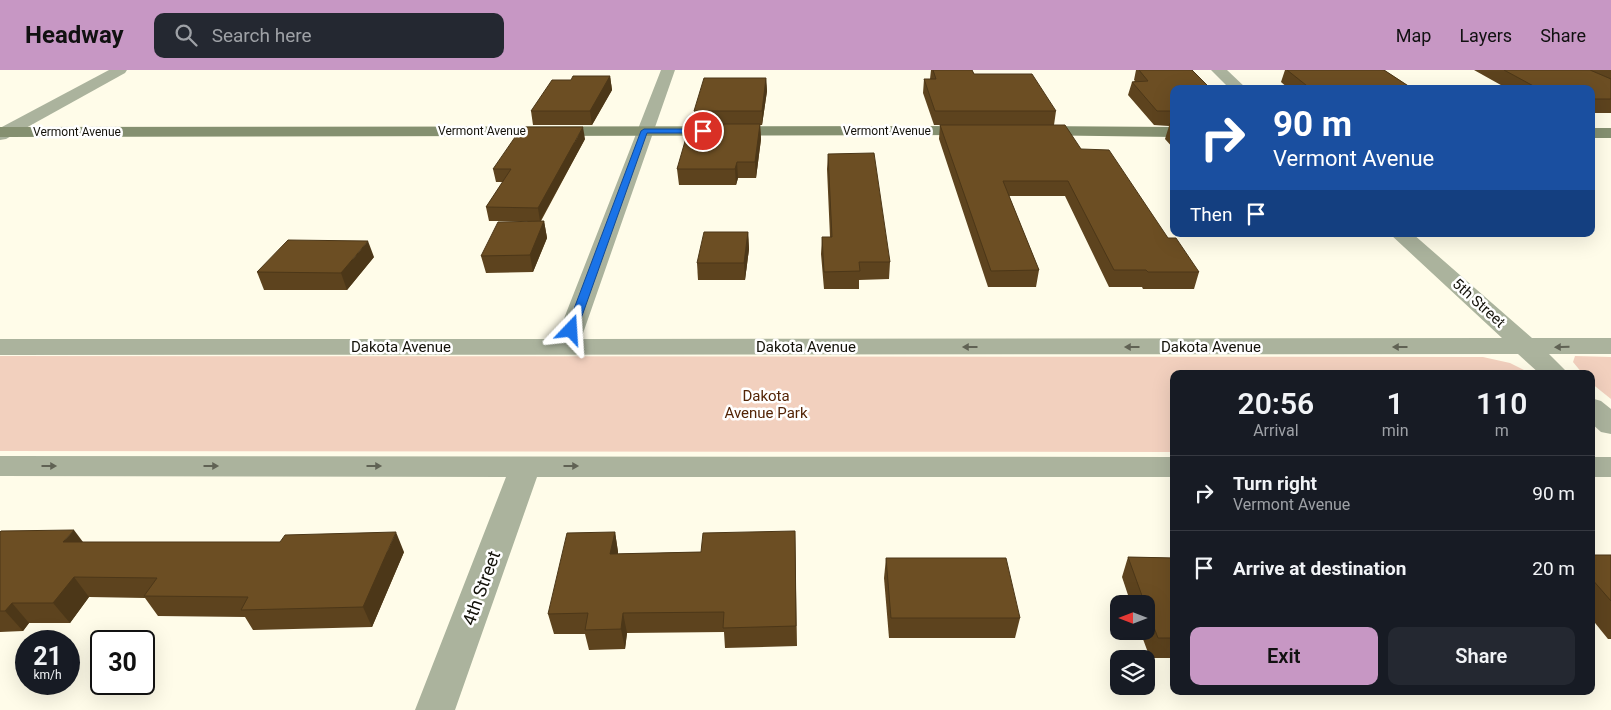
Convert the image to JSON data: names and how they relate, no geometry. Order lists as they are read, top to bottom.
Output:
{
  "streets": {
    "street": [
      "Vermont Avenue",
      "5th Street",
      "Dakota Avenue",
      "4th Street"
    ]
  },
  "crossings": [
    ["5th Street", "Dakota Avenue"]
  ],
  "parks": ["Dakota Avenue Park"],
  "north": "left",
  "page": {
    "header": "Headway",
    "search": "Search here",
    "nav": ["Map", "Layers", "Share"],
    "turn": ["90 m", "Vermont Avenue"],
    "then": "Then",
    "eta": [
      "20:56",
      "Arrival",
      "1",
      "min",
      "110",
      "m"
    ],
    "list": [
      {
        "name": "Turn right",
        "note": "Vermont Avenue",
        "value": "90 m"
      },
      {
        "name": "Arrive at destination",
        "value": "20 m"
      }
    ],
    "buttons": ["Exit", "Share"],
    "speed": "21 km/h",
    "limit": "30"
  }
}
